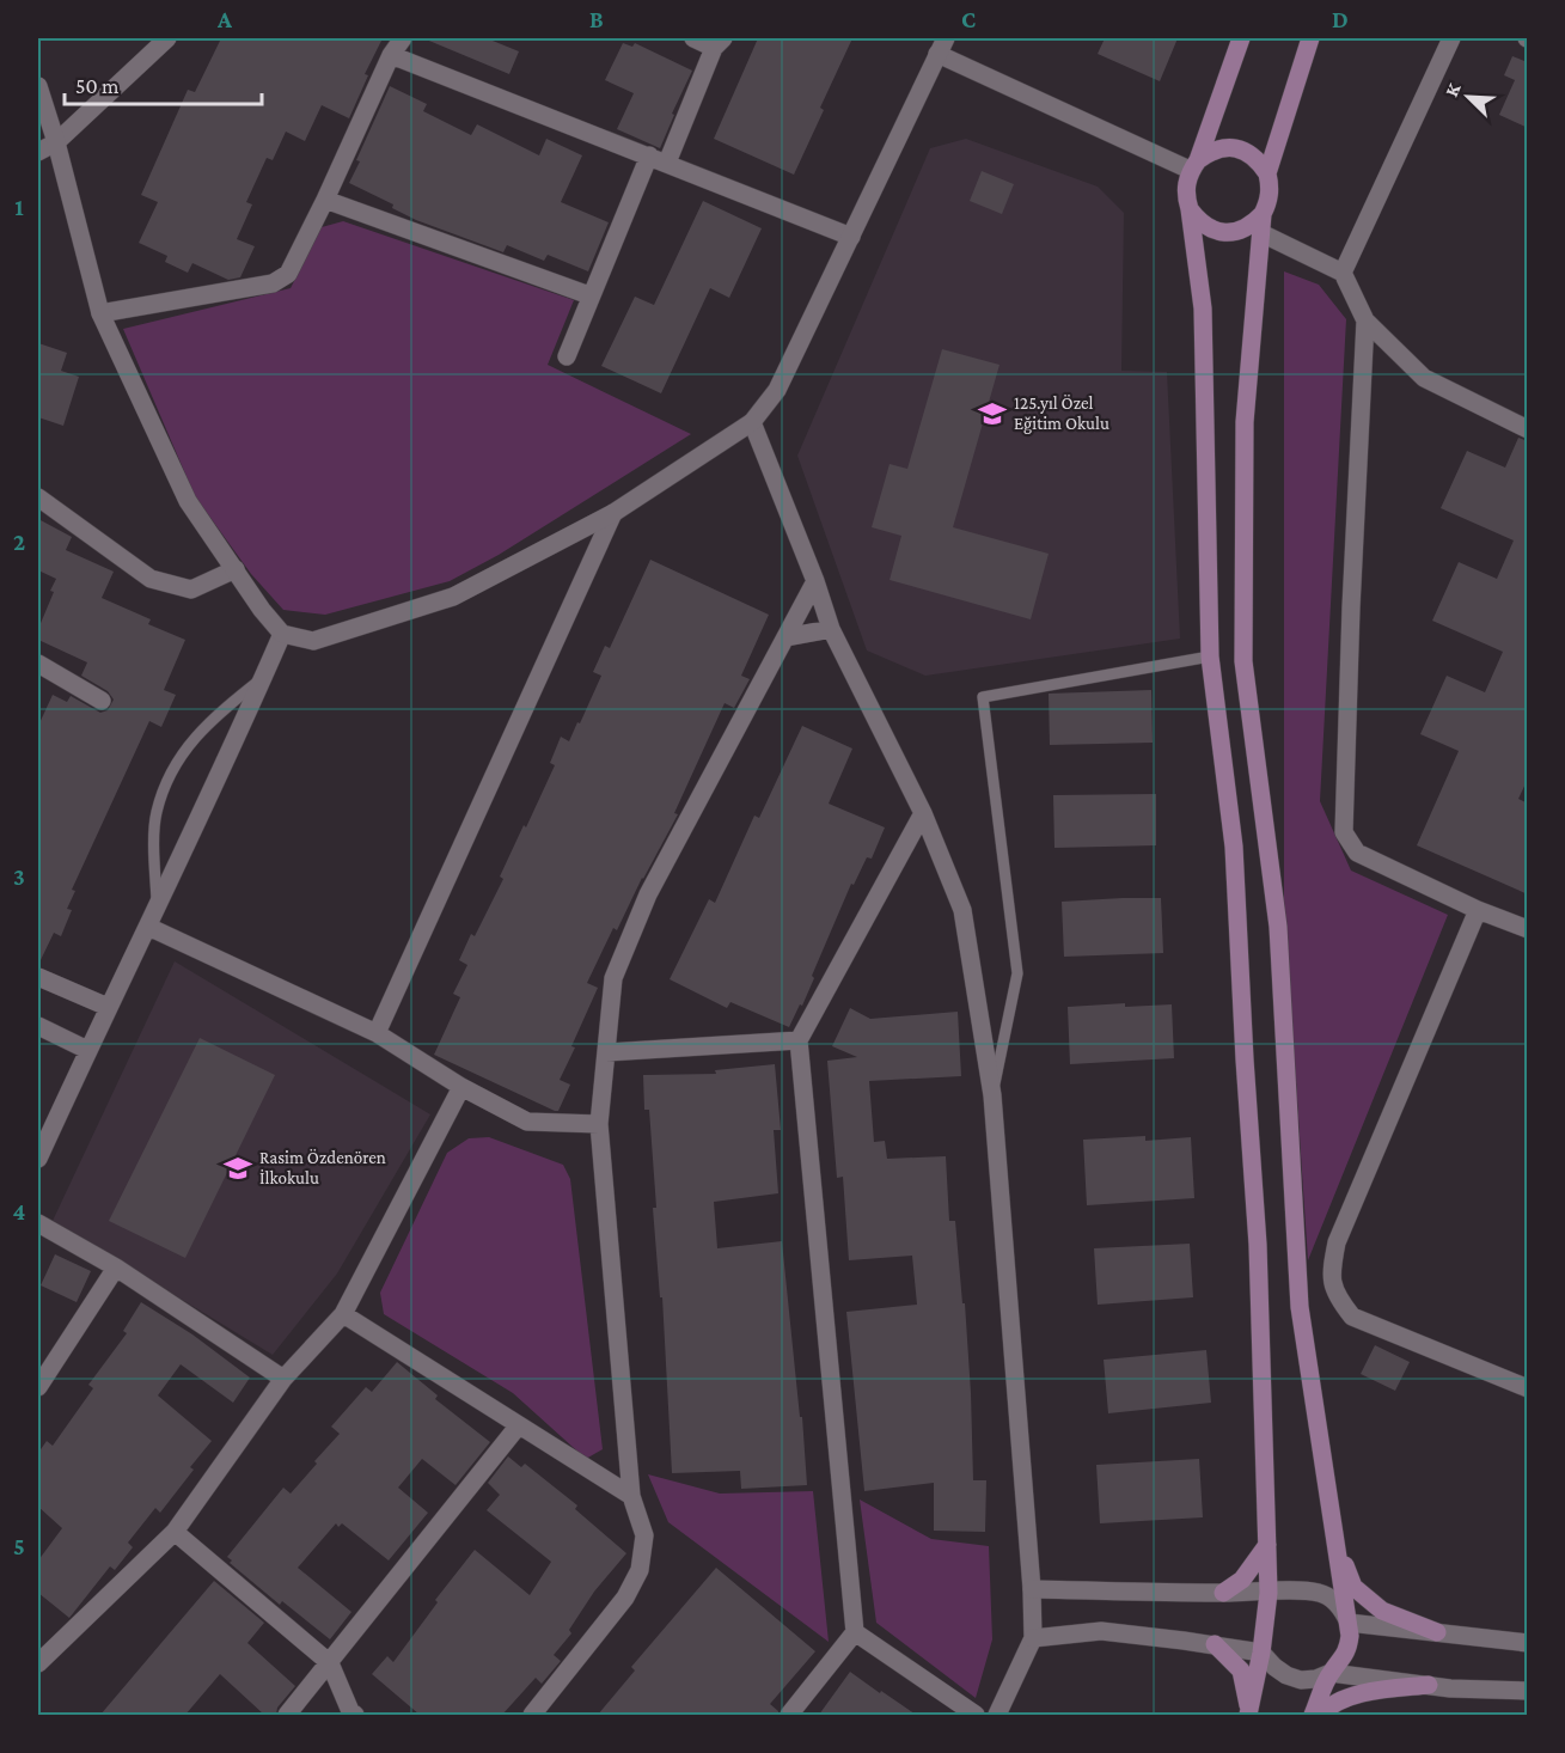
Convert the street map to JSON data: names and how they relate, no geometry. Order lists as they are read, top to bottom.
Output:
{
  "places": {
    "school or university": ["125.yıl Özel Eğitim Okulu", "Rasim Özdenören İlkokulu"]
  },
  "scale_bar": "50 m",
  "north": "top left",
  "grid": {
    "columns": [
      "A",
      "B",
      "C",
      "D"
    ],
    "rows": [
      "1",
      "2",
      "3",
      "4",
      "5"
    ]
  }
}
